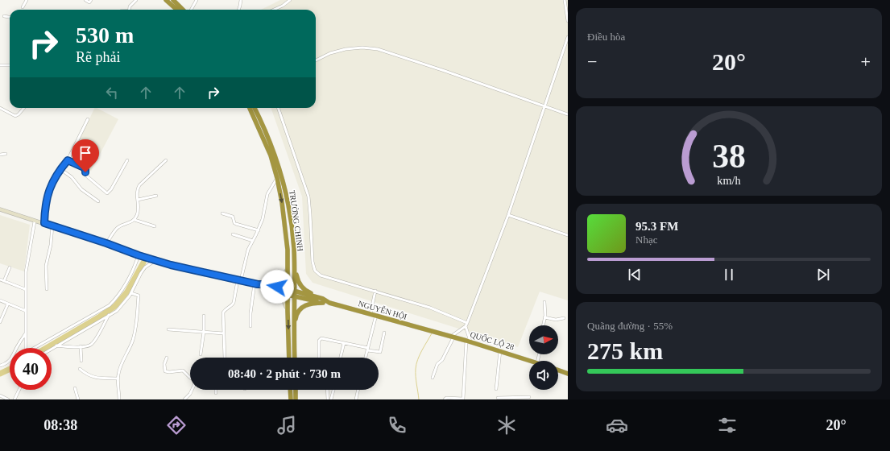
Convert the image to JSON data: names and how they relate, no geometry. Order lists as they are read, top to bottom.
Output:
{
  "streets": {
    "highway": ["TRƯỜNG CHINH", "NGUYỄN HỘI", "QUỐC LỘ 28"]
  },
  "crossings": [
    ["TRƯỜNG CHINH", "NGUYỄN HỘI"],
    ["NGUYỄN HỘI", "QUỐC LỘ 28"]
  ],
  "north": "right",
  "page": {
    "tile": [
      "Điều hòa",
      ["Quãng đường · 55%", "275 km"]
    ],
    "turn": ["530 m", "Rẽ phải"],
    "heat": ["−", "20°", "+"],
    "song": ["95.3 FM", "Nhạc"],
    "limit": "40",
    "trip": "08:40 · 2 phút · 730 m",
    "tabs": ["08:38", "20°"],
    "gauge": ["38", "km/h"]
  }
}
